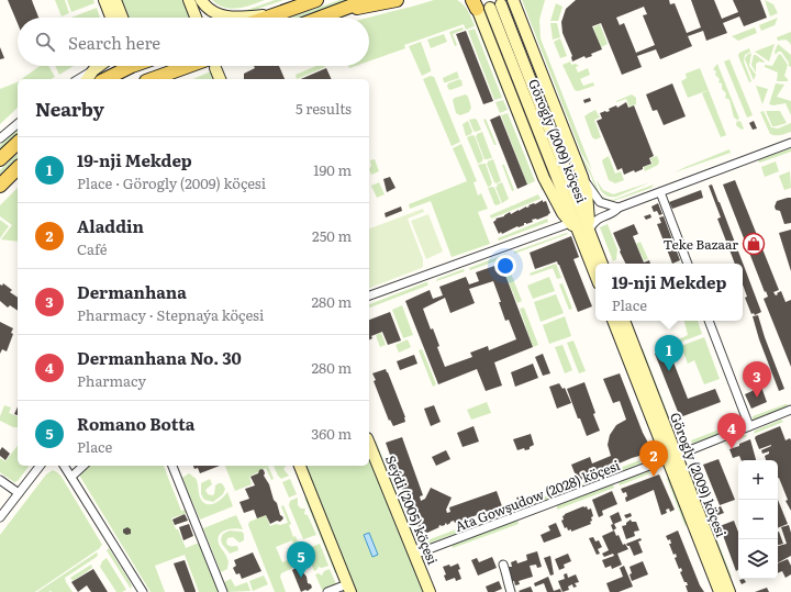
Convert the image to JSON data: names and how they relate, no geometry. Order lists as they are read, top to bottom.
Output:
{
  "streets": {
    "main road": ["Görogly (2009) köçesi", "Seýdi (2005) köçesi"],
    "street": ["Ata Gowşudow (2028) köçesi"]
  },
  "crossings": [
    ["Görogly (2009) köçesi", "Ata Gowşudow (2028) köçesi"],
    ["Ata Gowşudow (2028) köçesi", "Seýdi (2005) köçesi"]
  ],
  "places": {
    "shop": ["Teke Bazaar"]
  },
  "page": {
    "search": "Search here",
    "heading": ["Nearby", "5 results"],
    "list": [
      {
        "mark": "1",
        "name": "19-nji Mekdep",
        "note": "Place · Görogly (2009) köçesi",
        "value": "190 m"
      },
      {
        "mark": "2",
        "name": "Aladdin",
        "note": "Café",
        "value": "250 m"
      },
      {
        "mark": "3",
        "name": "Dermanhana",
        "note": "Pharmacy · Stepnaýa köçesi",
        "value": "280 m"
      },
      {
        "mark": "4",
        "name": "Dermanhana No. 30",
        "note": "Pharmacy",
        "value": "280 m"
      },
      {
        "mark": "5",
        "name": "Romano Botta",
        "note": "Place",
        "value": "360 m"
      }
    ],
    "popup": ["19-nji Mekdep", "Place"],
    "pins": [
      "1",
      "3",
      "4",
      "2",
      "5"
    ],
    "map_buttons": ["+", "−"]
  }
}
